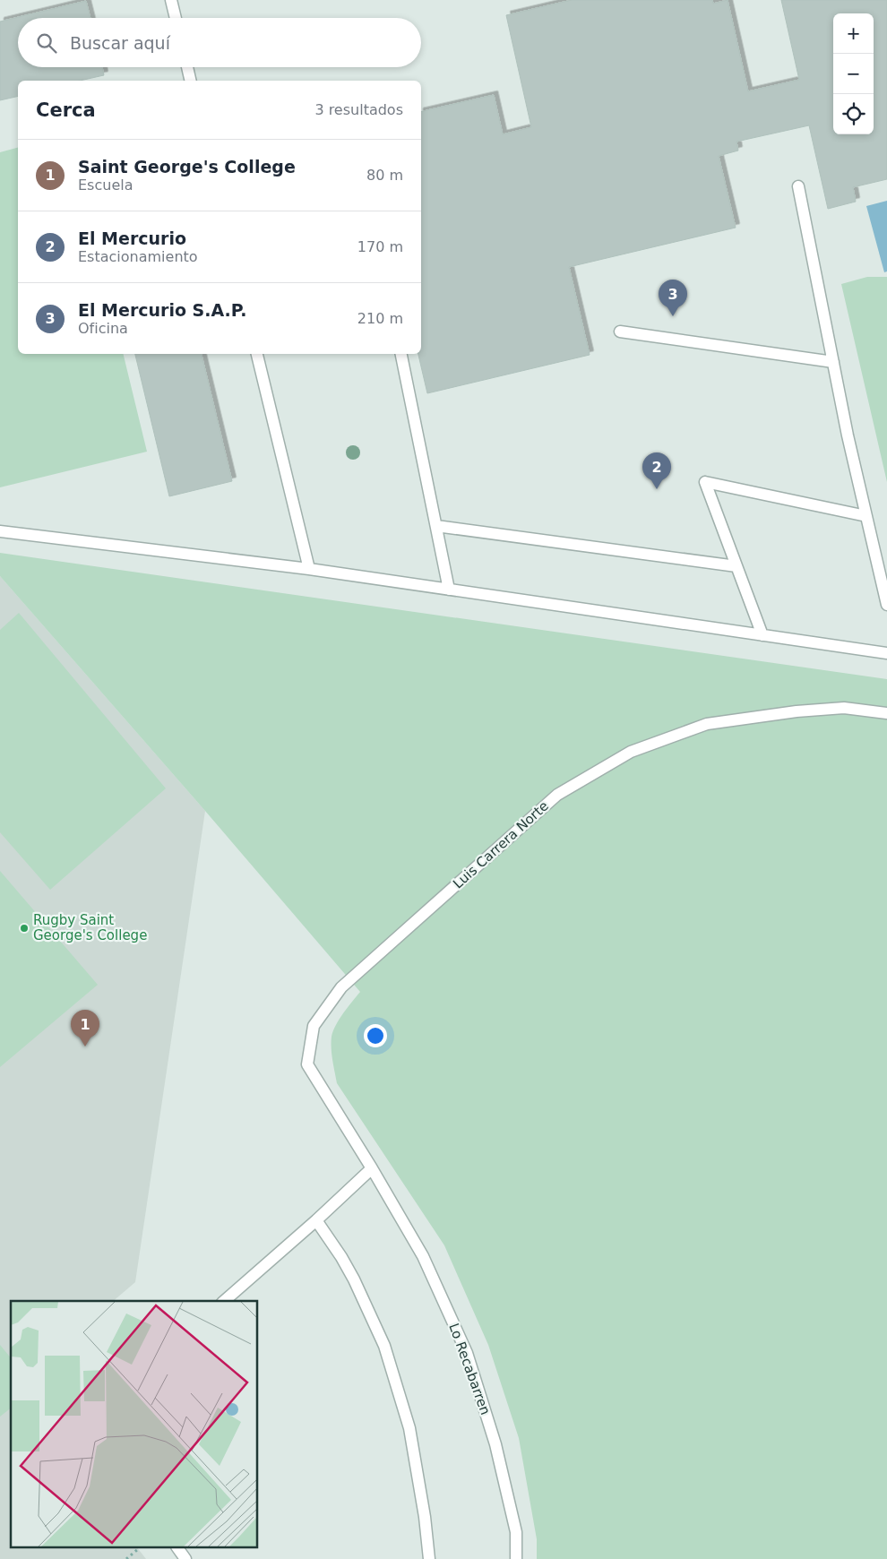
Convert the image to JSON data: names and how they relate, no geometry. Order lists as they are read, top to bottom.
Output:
{
  "streets": {
    "lane": ["Luis Carrera Norte", "Lo Recabarren"]
  },
  "crossings": [
    ["Luis Carrera Norte", "Lo Recabarren"]
  ],
  "places": ["Rugby Saint George's College"],
  "page": {
    "map_buttons": ["+", "−"],
    "search": "Buscar aquí",
    "heading": ["Cerca", "3 resultados"],
    "list": [
      {
        "mark": "1",
        "name": "Saint George's College",
        "note": "Escuela",
        "value": "80 m"
      },
      {
        "mark": "2",
        "name": "El Mercurio",
        "note": "Estacionamiento",
        "value": "170 m"
      },
      {
        "mark": "3",
        "name": "El Mercurio S.A.P.",
        "note": "Oficina",
        "value": "210 m"
      }
    ],
    "pins": ["3", "2", "1"]
  }
}
